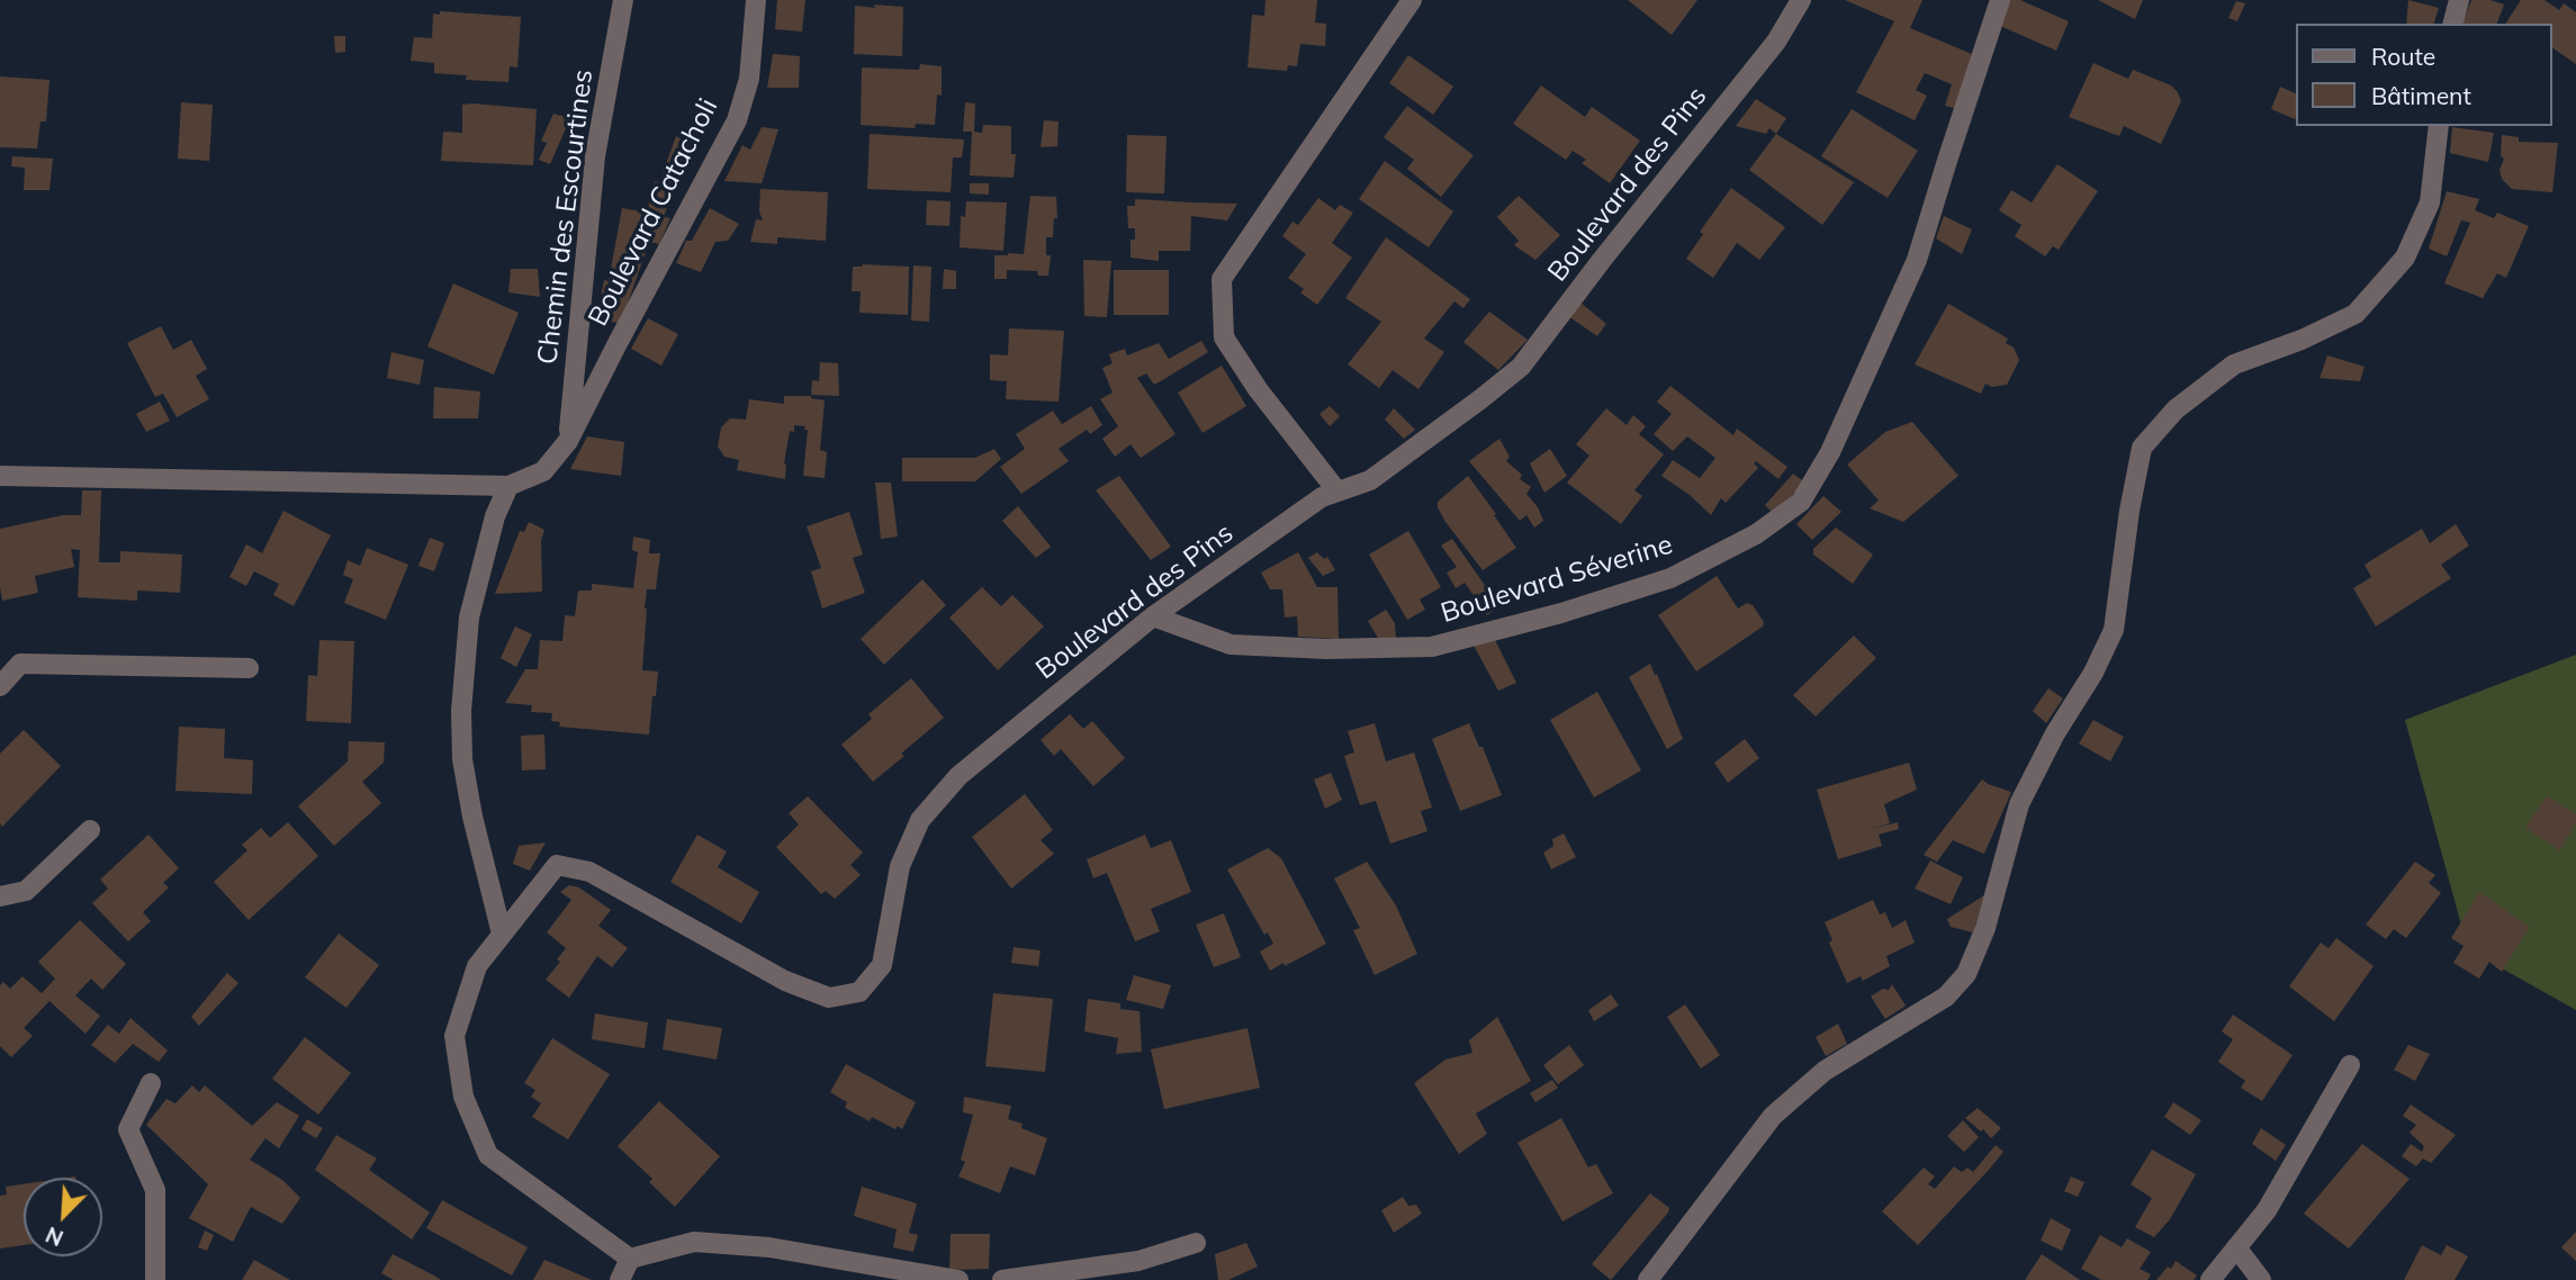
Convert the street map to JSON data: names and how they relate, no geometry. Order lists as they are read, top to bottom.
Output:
{
  "streets": {
    "street": [
      "Boulevard des Pins",
      "Boulevard Catacholi",
      "Chemin des Escourtines",
      "Boulevard Séverine"
    ]
  },
  "crossings": [
    ["Boulevard des Pins", "Boulevard Séverine"],
    ["Boulevard Catacholi", "Chemin des Escourtines"]
  ],
  "legend": ["Route", "Bâtiment"],
  "north": "bottom left"
}
